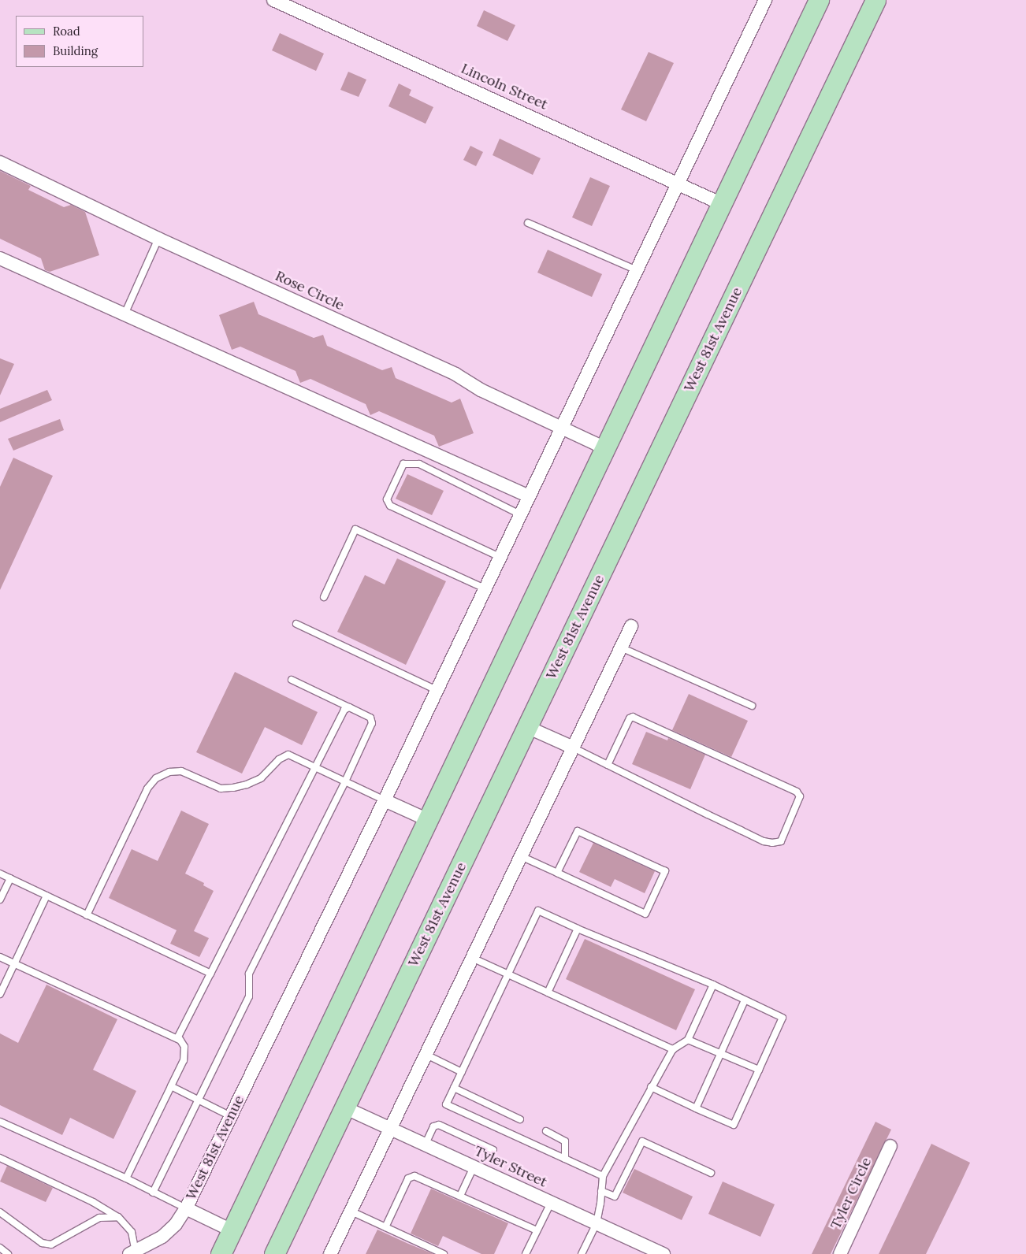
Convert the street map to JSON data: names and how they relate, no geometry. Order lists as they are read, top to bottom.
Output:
{
  "streets": {
    "main road": ["West 81st Avenue"],
    "street": [
      "Lincoln Street",
      "Rose Circle",
      "Tyler Street",
      "Tyler Circle"
    ]
  },
  "crossings": [
    ["Lincoln Street", "West 81st Avenue"],
    ["Rose Circle", "West 81st Avenue"],
    ["West 81st Avenue", "Tyler Street"]
  ],
  "legend": ["Road", "Building"]
}
